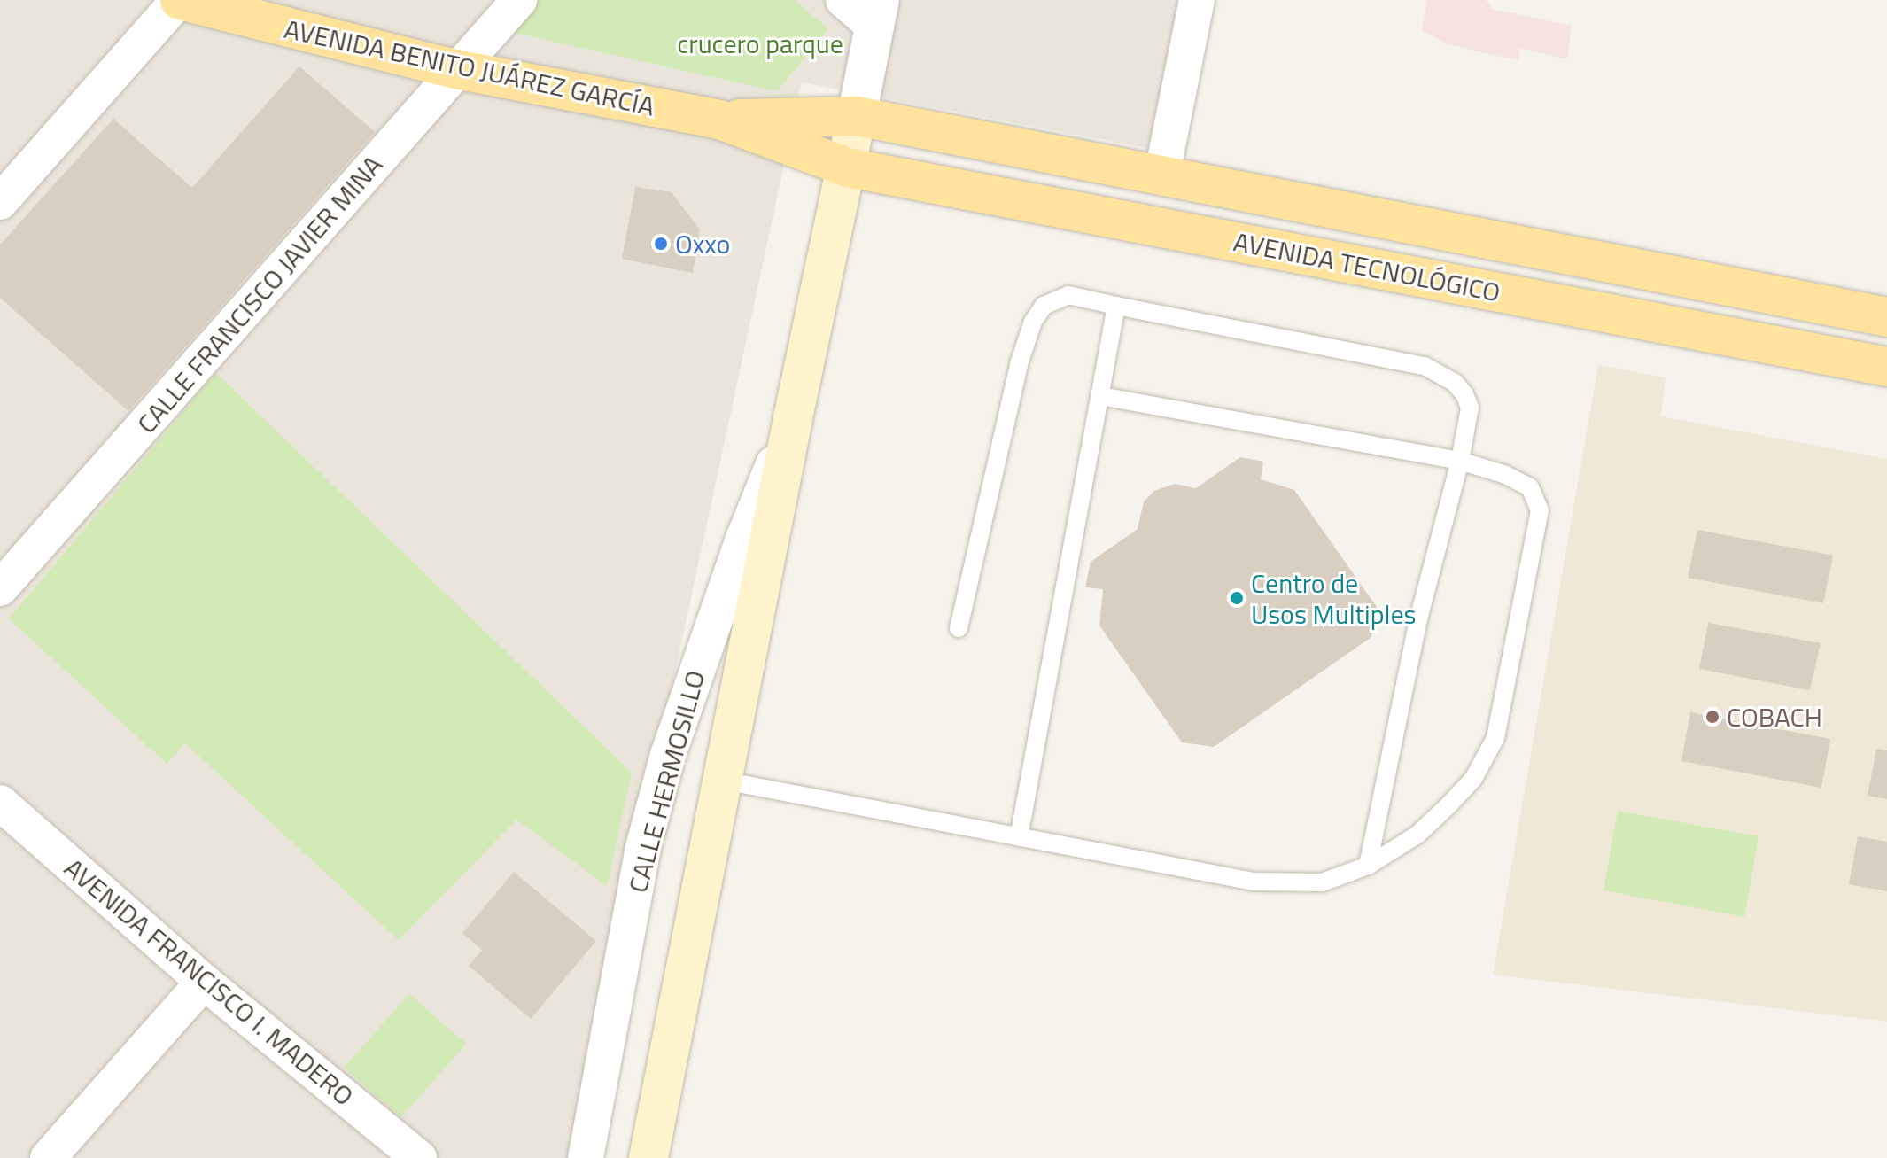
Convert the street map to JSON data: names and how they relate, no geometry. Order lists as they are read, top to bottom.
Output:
{
  "streets": {
    "main road": ["AVENIDA BENITO JUÁREZ GARCÍA", "AVENIDA TECNOLÓGICO", "CALLE HERMOSILLO"],
    "street": ["CALLE FRANCISCO JAVIER MINA", "AVENIDA FRANCISCO I. MADERO"]
  },
  "crossings": [
    ["AVENIDA BENITO JUÁREZ GARCÍA", "AVENIDA TECNOLÓGICO"],
    ["AVENIDA BENITO JUÁREZ GARCÍA", "CALLE FRANCISCO JAVIER MINA"],
    ["AVENIDA BENITO JUÁREZ GARCÍA", "CALLE HERMOSILLO"],
    ["AVENIDA TECNOLÓGICO", "CALLE HERMOSILLO"]
  ],
  "parks": ["crucero parque"],
  "places": ["Oxxo", "Centro de Usos Multiples", "COBACH"]
}
